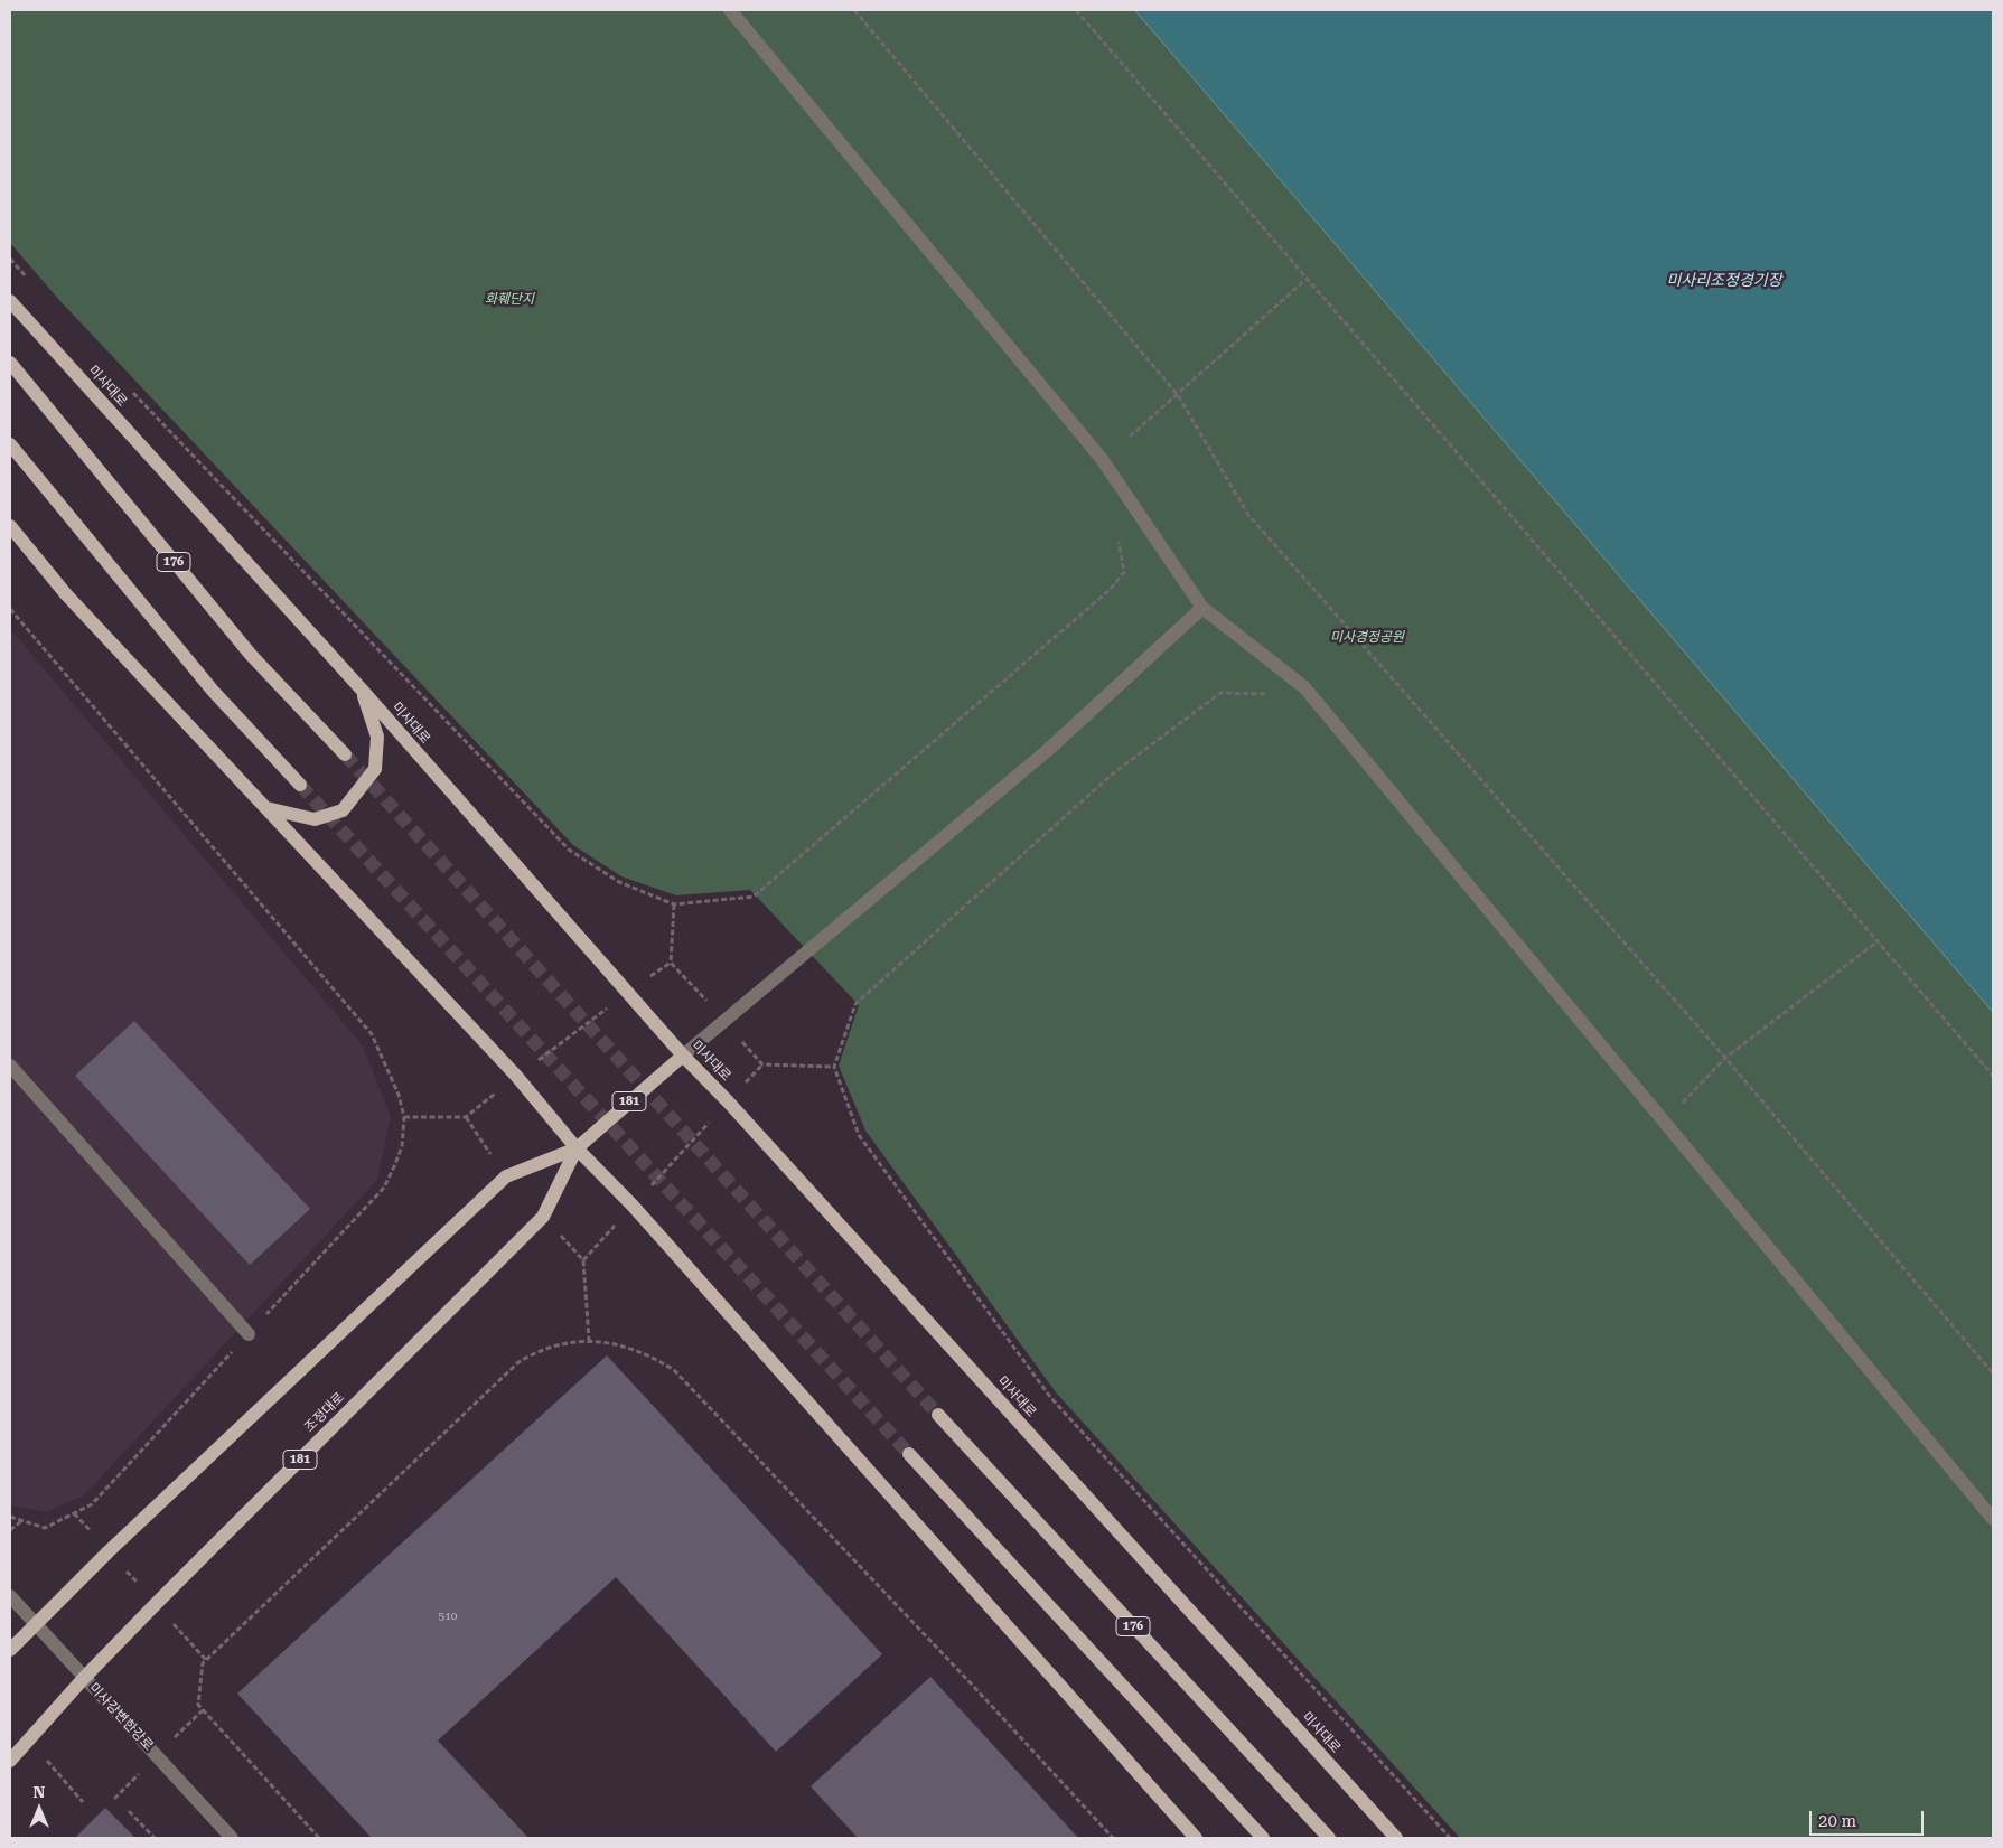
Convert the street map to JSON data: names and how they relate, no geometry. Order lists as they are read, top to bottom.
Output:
{
  "streets": {
    "main road": [
      "미사대로",
      "176",
      "181",
      "조정대로"
    ],
    "street": ["미사강변한강로"]
  },
  "crossings": [
    ["미사대로", "조정대로"],
    ["조정대로", "미사강변한강로"]
  ],
  "water": ["미사리조정경기장"],
  "parks": ["화훼단지", "미사경정공원"],
  "house_numbers": ["510"],
  "scale_bar": "20 m",
  "north": "top"
}
